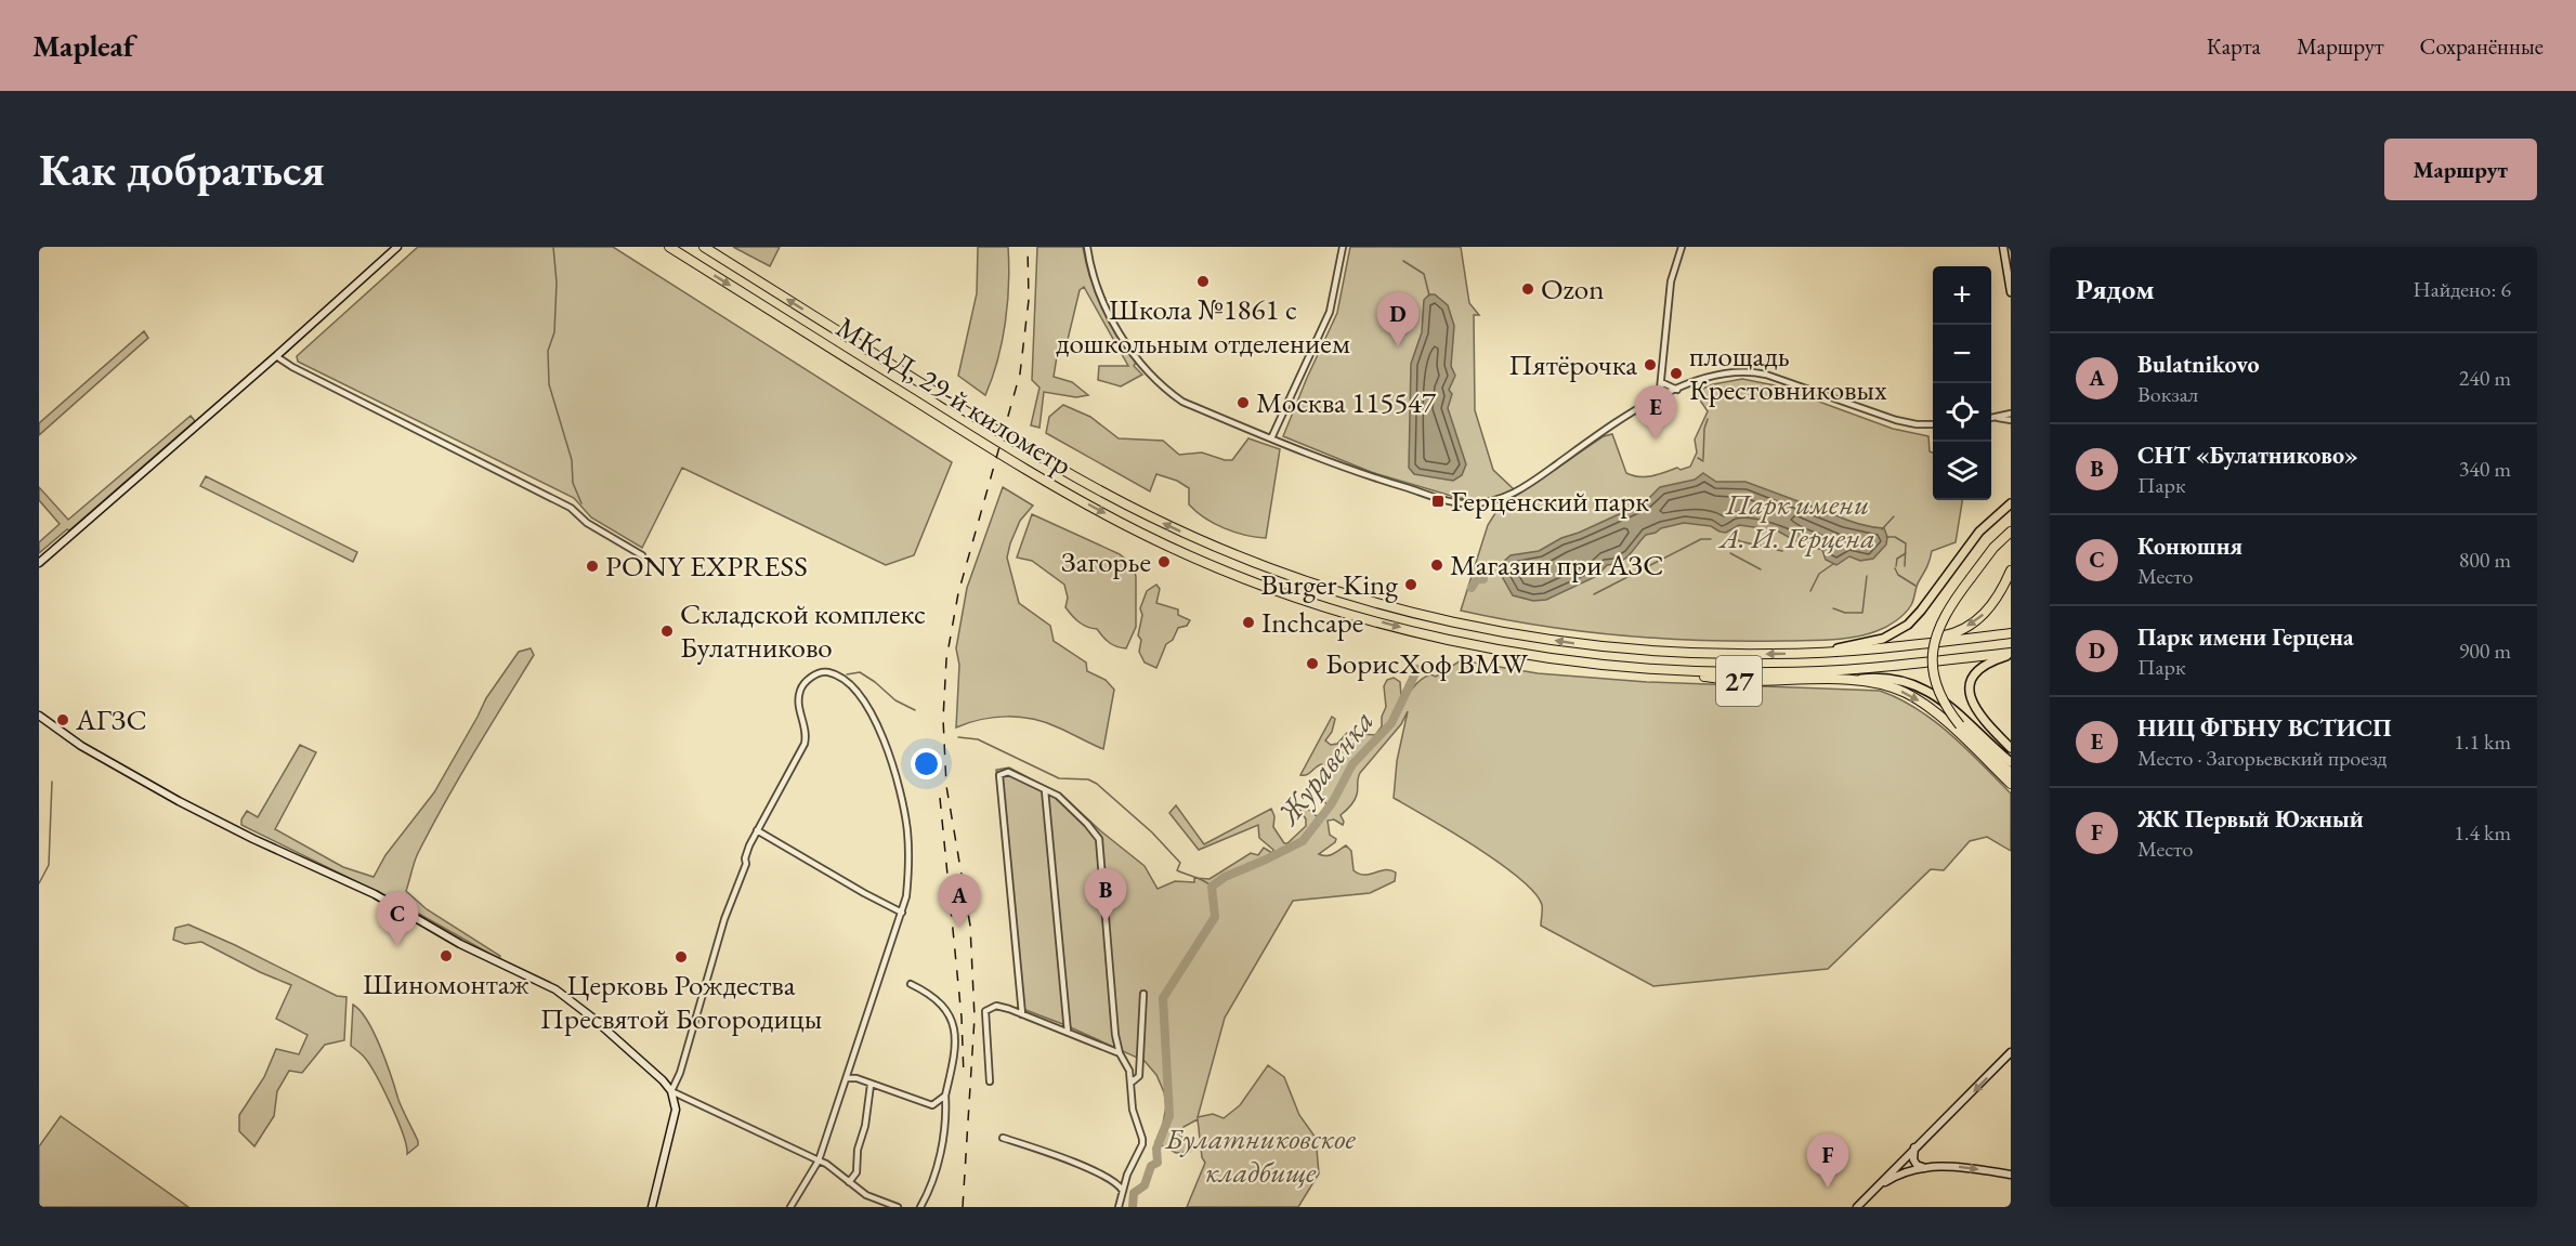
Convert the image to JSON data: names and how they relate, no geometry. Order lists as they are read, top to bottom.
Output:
{
  "streets": {
    "highway": ["МКАД, 29-й километр", "27"]
  },
  "crossings": [
    ["МКАД, 29-й километр", "27"]
  ],
  "water": ["Журавенка"],
  "parks": ["Парк имени А. И. Герцена", "Булатниковское кладбище"],
  "places": {
    "other": [
      "Школа №1861 с дошкольным отделением",
      "Ozon",
      "Пятёрочка",
      "площадь Крестовниковых",
      "Москва 115547",
      "Загорье",
      "Магазин при АЗС",
      "PONY EXPRESS",
      "Burger King",
      "Inchcape",
      "Складской комплекс Булатниково",
      "БорисХоф BMW",
      "АГЗС",
      "Шиномонтаж",
      "Церковь Рождества Пресвятой Богородицы"
    ],
    "transit": ["Герценский парк"]
  },
  "page": {
    "header": "Mapleaf",
    "nav": ["Карта", "Маршрут", "Сохранённые"],
    "buttons": "Маршрут",
    "title": "Как добраться",
    "heading": ["Рядом", "Найдено: 6"],
    "map_buttons": ["+", "−"],
    "pins": [
      "D",
      "E",
      "B",
      "A",
      "C",
      "F"
    ],
    "list": [
      {
        "mark": "A",
        "name": "Bulatnikovo",
        "note": "Вокзал",
        "value": "240 m"
      },
      {
        "mark": "B",
        "name": "СНТ «Булатниково»",
        "note": "Парк",
        "value": "340 m"
      },
      {
        "mark": "C",
        "name": "Конюшня",
        "note": "Место",
        "value": "800 m"
      },
      {
        "mark": "D",
        "name": "Парк имени Герцена",
        "note": "Парк",
        "value": "900 m"
      },
      {
        "mark": "E",
        "name": "НИЦ ФГБНУ ВСТИСП",
        "note": "Место · Загорьевский проезд",
        "value": "1.1 km"
      },
      {
        "mark": "F",
        "name": "ЖК Первый Южный",
        "note": "Место",
        "value": "1.4 km"
      }
    ]
  }
}
